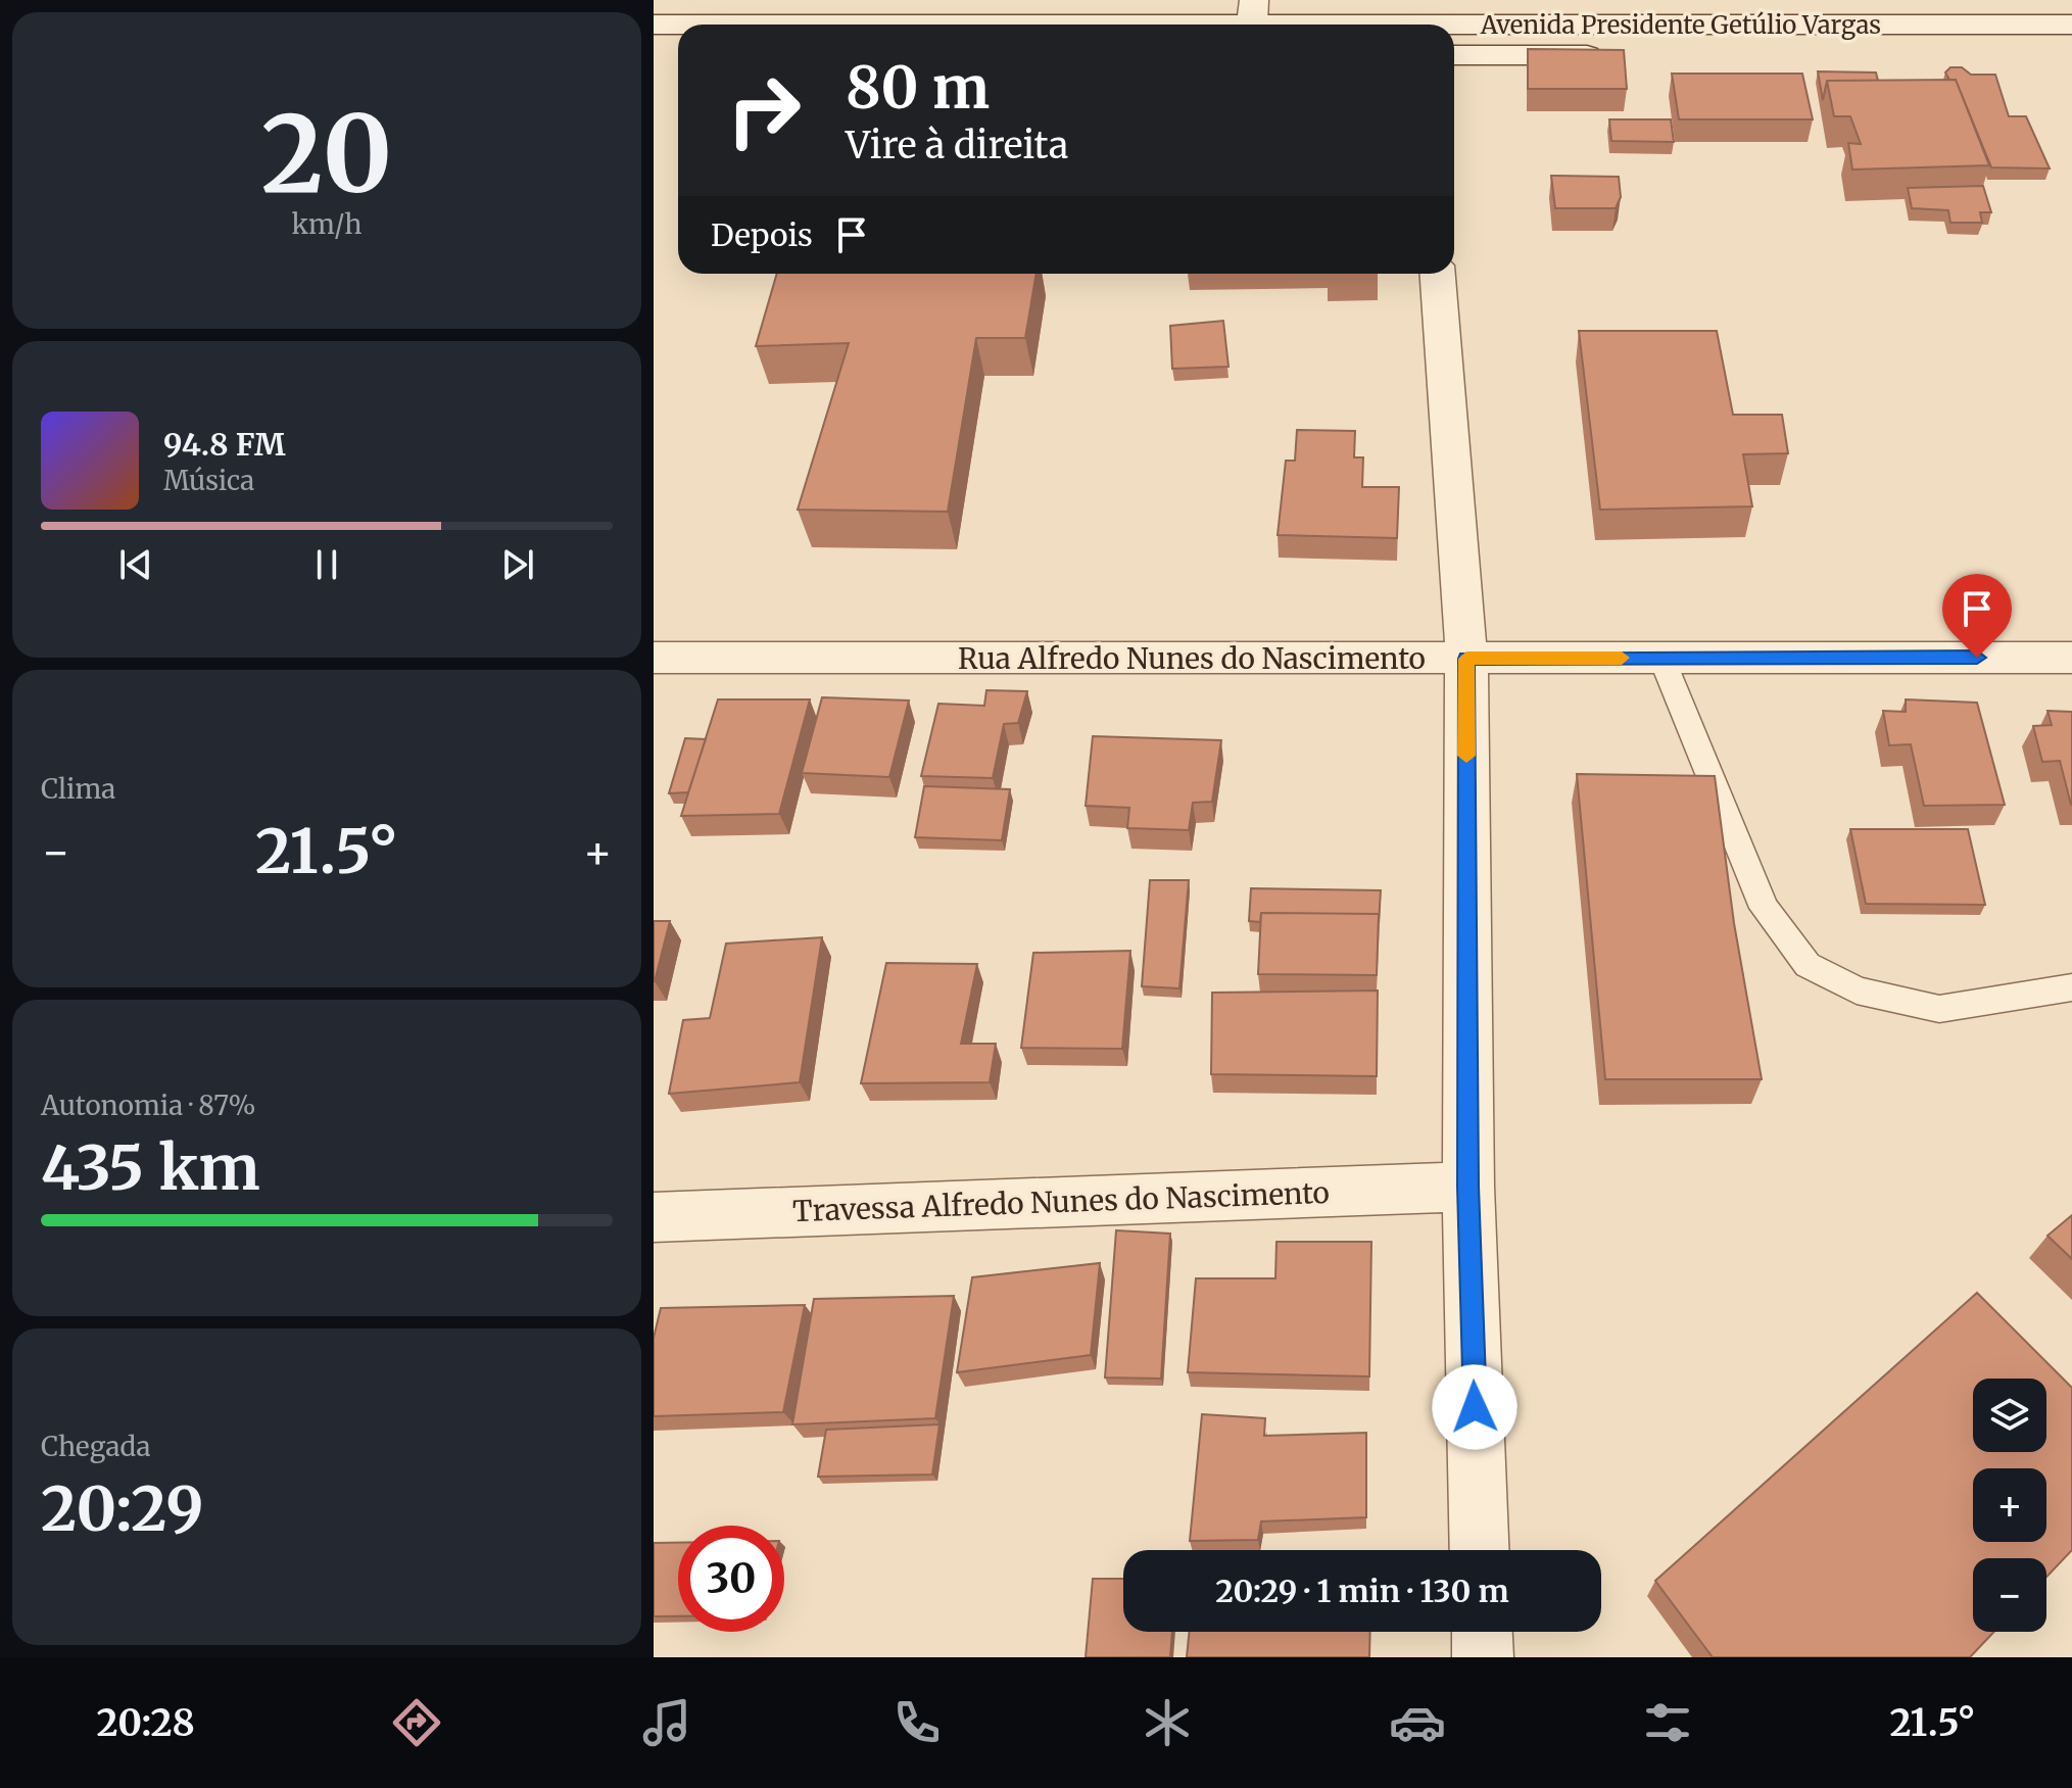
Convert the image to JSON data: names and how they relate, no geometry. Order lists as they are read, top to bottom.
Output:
{
  "streets": {
    "street": ["Avenida Presidente Getúlio Vargas", "Rua Alfredo Nunes do Nascimento", "Travessa Alfredo Nunes do Nascimento"]
  },
  "page": {
    "tile": [
      ["20", "km/h"],
      "Clima",
      ["Autonomia · 87%", "435 km"],
      ["Chegada", "20:29"]
    ],
    "turn": ["80 m", "Vire à direita"],
    "then": "Depois",
    "song": ["94.8 FM", "Música"],
    "heat": ["−", "21.5°", "+"],
    "map_buttons": ["+", "−"],
    "limit": "30",
    "trip": "20:29 · 1 min · 130 m",
    "tabs": ["20:28", "21.5°"]
  }
}
